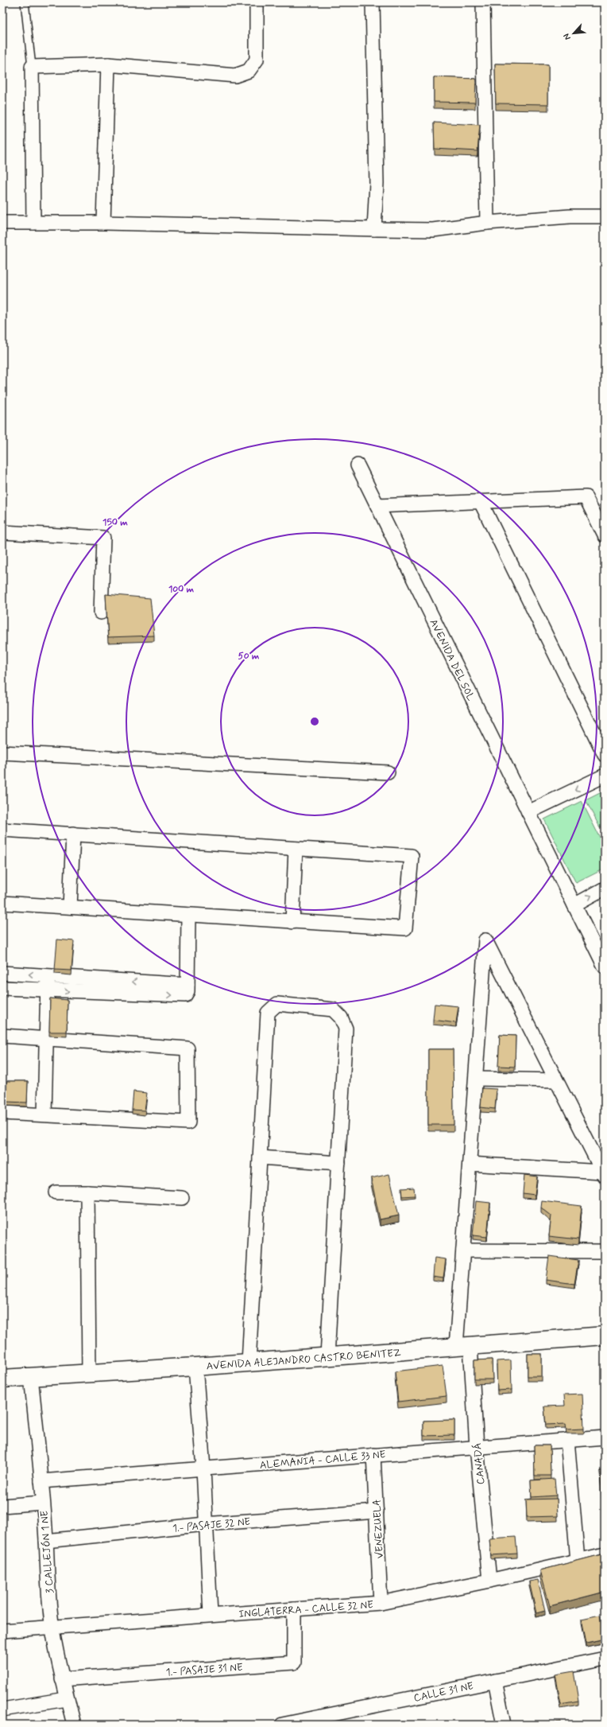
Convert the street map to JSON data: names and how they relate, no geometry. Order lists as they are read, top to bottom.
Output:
{
  "streets": {
    "street": [
      "AVENIDA DEL SOL",
      "AVENIDA ALEJANDRO CASTRO BENITEZ",
      "ALEMANIA - CALLE 33 NE",
      "CANADÁ",
      "1.- PASAJE 32 NE",
      "VENEZUELA",
      "3 CALLEJÓN 1 NE",
      "INGLATERRA - CALLE 32 NE",
      "1.- PASAJE 31 NE",
      "CALLE 31 NE"
    ]
  },
  "crossings": [
    ["AVENIDA ALEJANDRO CASTRO BENITEZ", "CANADÁ"],
    ["AVENIDA ALEJANDRO CASTRO BENITEZ", "3 CALLEJÓN 1 NE"],
    ["ALEMANIA - CALLE 33 NE", "CANADÁ"],
    ["ALEMANIA - CALLE 33 NE", "VENEZUELA"],
    ["ALEMANIA - CALLE 33 NE", "3 CALLEJÓN 1 NE"],
    ["CANADÁ", "INGLATERRA - CALLE 32 NE"],
    ["1.- PASAJE 32 NE", "VENEZUELA"],
    ["1.- PASAJE 32 NE", "3 CALLEJÓN 1 NE"],
    ["VENEZUELA", "INGLATERRA - CALLE 32 NE"],
    ["3 CALLEJÓN 1 NE", "INGLATERRA - CALLE 32 NE"],
    ["3 CALLEJÓN 1 NE", "1.- PASAJE 31 NE"],
    ["INGLATERRA - CALLE 32 NE", "1.- PASAJE 31 NE"]
  ],
  "north": "bottom left",
  "rings": ["150 m", "100 m", "50 m"]
}
